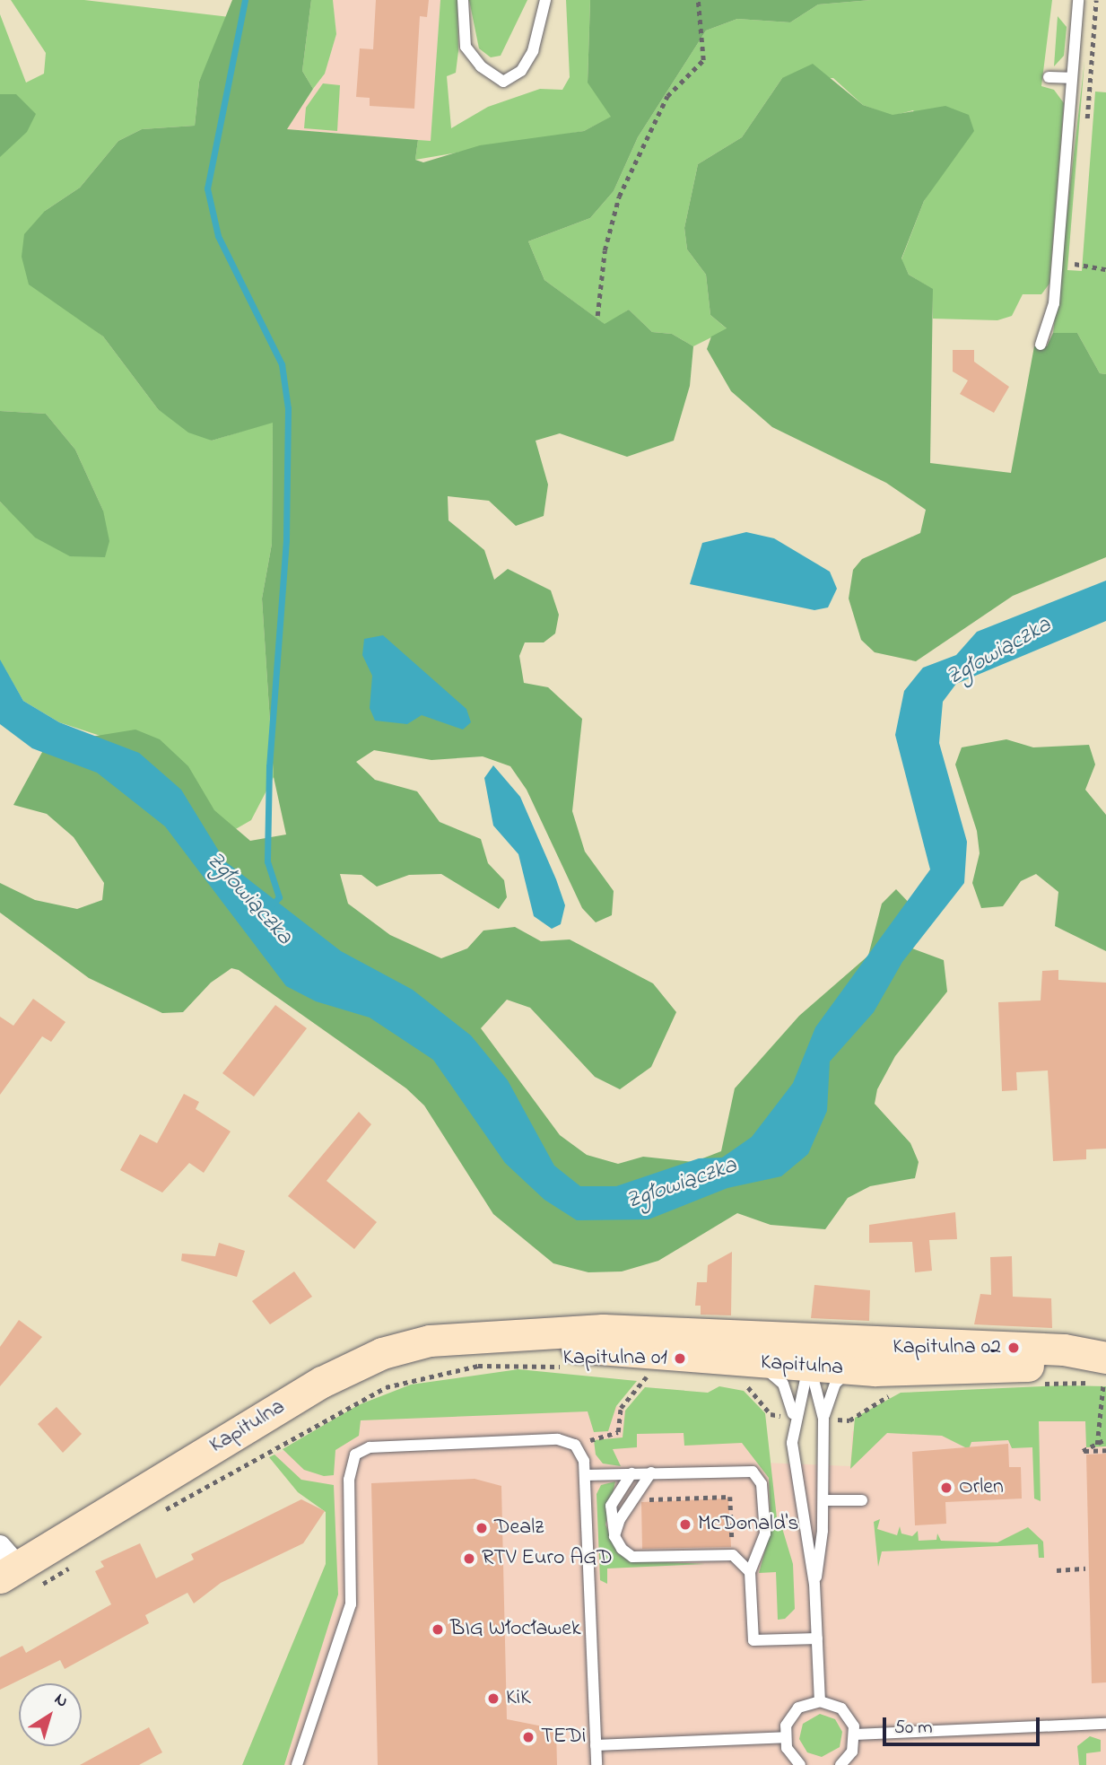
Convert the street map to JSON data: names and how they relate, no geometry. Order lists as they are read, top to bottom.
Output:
{
  "streets": {
    "street": ["Kapitulna"]
  },
  "water": ["Zgłowiączka"],
  "places": [
    "Kapitulna 02",
    "Kapitulna 01",
    "Orlen",
    "McDonald's",
    "Dealz",
    "RTV Euro AGD",
    "BIG Włocławek",
    "KiK",
    "TEDi"
  ],
  "scale_bar": "50 m",
  "north": "top right"
}
